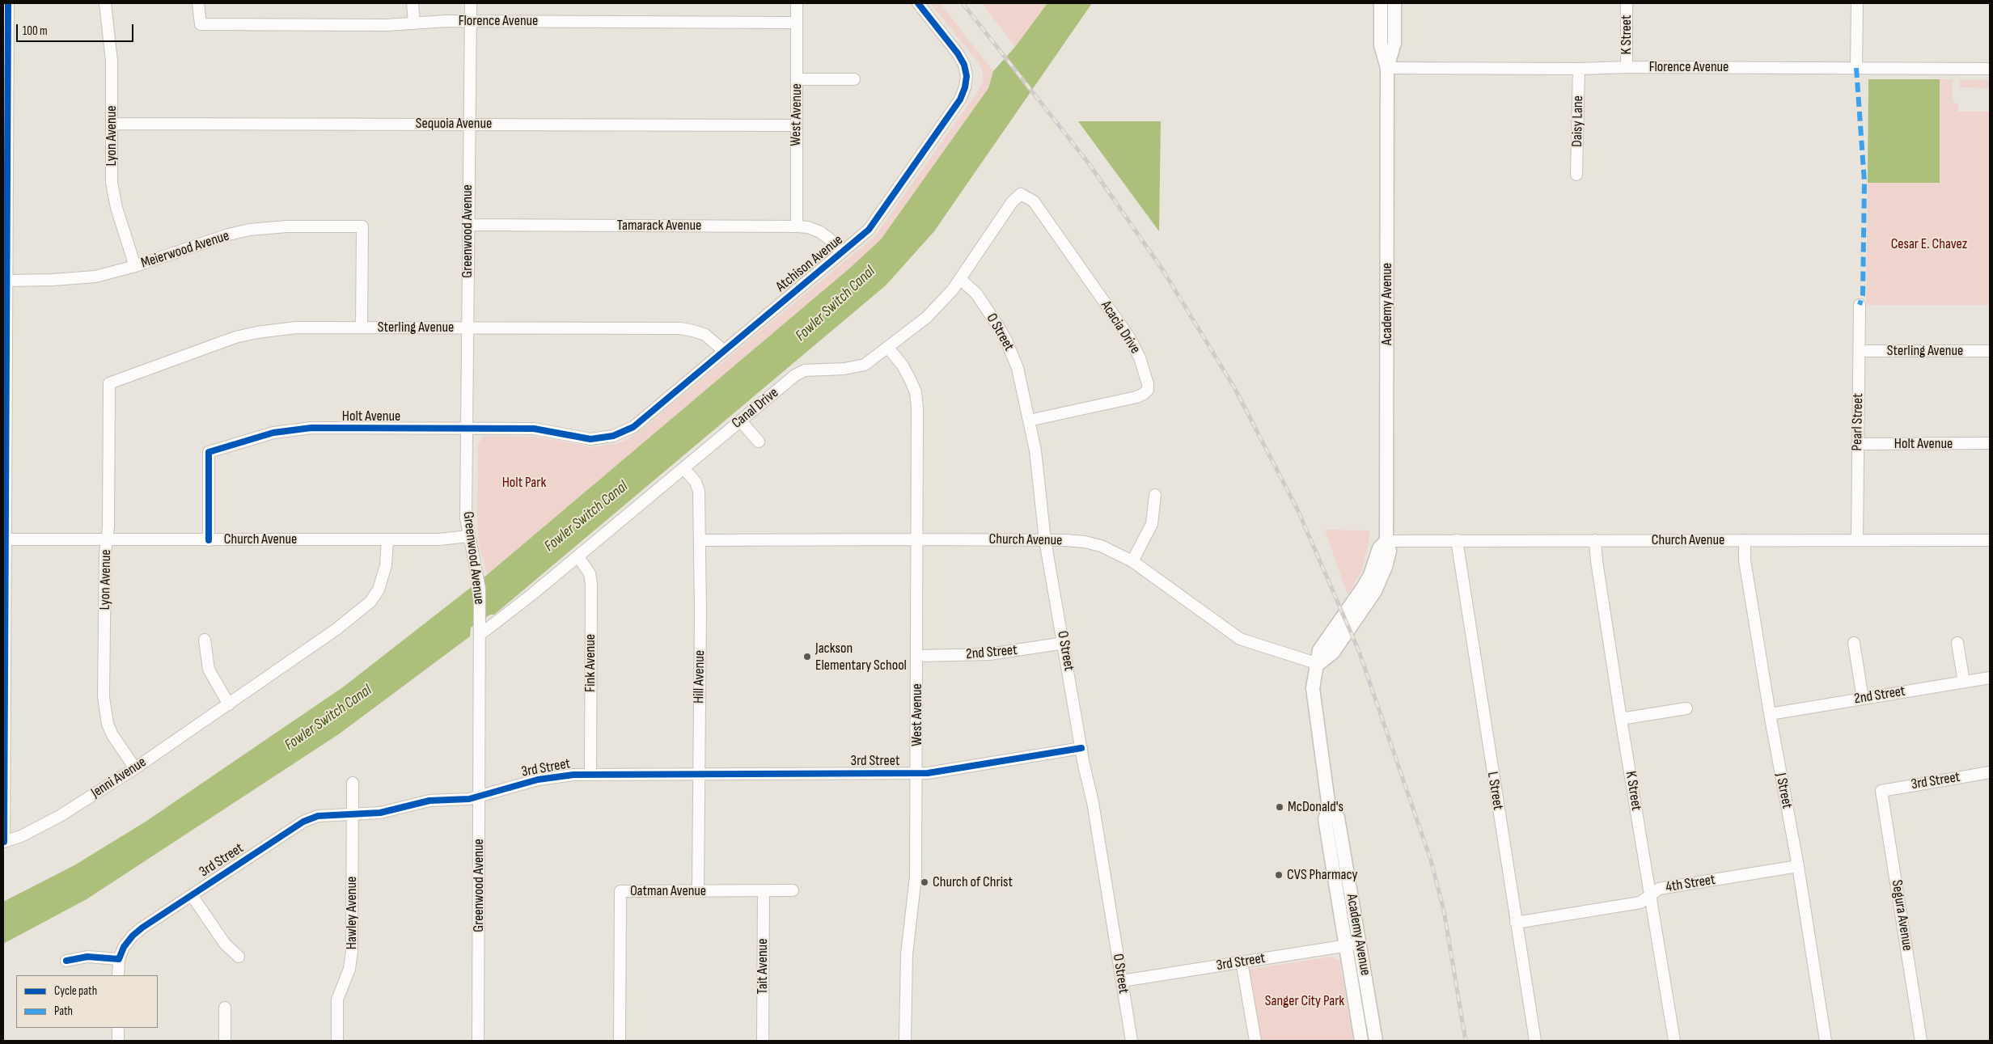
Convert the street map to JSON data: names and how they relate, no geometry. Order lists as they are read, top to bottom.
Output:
{
  "streets": {
    "main road": ["Academy Avenue"],
    "street": [
      "Florence Avenue",
      "K Street",
      "West Avenue",
      "Daisy Lane",
      "Sequoia Avenue",
      "Lyon Avenue",
      "Tamarack Avenue",
      "Greenwood Avenue",
      "Meierwood Avenue",
      "Atchison Avenue",
      "Sterling Avenue",
      "Acacia Drive",
      "O Street",
      "Canal Drive",
      "Holt Avenue",
      "Pearl Street",
      "Church Avenue",
      "2nd Street",
      "Fink Avenue",
      "Hill Avenue",
      "3rd Street",
      "Jenni Avenue",
      "L Street",
      "J Street",
      "4th Street",
      "Oatman Avenue",
      "Hawley Avenue",
      "Segura Avenue",
      "Tait Avenue"
    ]
  },
  "crossings": [
    ["Florence Avenue", "K Street"],
    ["Florence Avenue", "West Avenue"],
    ["Florence Avenue", "Daisy Lane"],
    ["Florence Avenue", "Greenwood Avenue"],
    ["Florence Avenue", "Academy Avenue"],
    ["K Street", "Church Avenue"],
    ["K Street", "4th Street"],
    ["West Avenue", "Sequoia Avenue"],
    ["West Avenue", "Tamarack Avenue"],
    ["West Avenue", "Canal Drive"],
    ["West Avenue", "Church Avenue"],
    ["West Avenue", "2nd Street"],
    ["West Avenue", "3rd Street"],
    ["Sequoia Avenue", "Lyon Avenue"],
    ["Sequoia Avenue", "Greenwood Avenue"],
    ["Lyon Avenue", "Meierwood Avenue"],
    ["Lyon Avenue", "Sterling Avenue"],
    ["Lyon Avenue", "Church Avenue"],
    ["Lyon Avenue", "Jenni Avenue"],
    ["Tamarack Avenue", "Greenwood Avenue"],
    ["Tamarack Avenue", "Atchison Avenue"],
    ["Greenwood Avenue", "Sterling Avenue"],
    ["Greenwood Avenue", "Canal Drive"],
    ["Greenwood Avenue", "Holt Avenue"],
    ["Greenwood Avenue", "Church Avenue"],
    ["Greenwood Avenue", "3rd Street"],
    ["Meierwood Avenue", "Sterling Avenue"],
    ["Atchison Avenue", "Sterling Avenue"],
    ["Atchison Avenue", "Holt Avenue"],
    ["Academy Avenue", "Church Avenue"],
    ["Academy Avenue", "3rd Street"],
    ["Sterling Avenue", "Pearl Street"],
    ["Acacia Drive", "O Street"],
    ["Acacia Drive", "Canal Drive"],
    ["O Street", "Canal Drive"],
    ["O Street", "Church Avenue"],
    ["O Street", "2nd Street"],
    ["O Street", "3rd Street"],
    ["Canal Drive", "Fink Avenue"],
    ["Canal Drive", "Hill Avenue"],
    ["Holt Avenue", "Pearl Street"],
    ["Holt Avenue", "Church Avenue"],
    ["Pearl Street", "Church Avenue"],
    ["Church Avenue", "Hill Avenue"],
    ["Church Avenue", "Jenni Avenue"],
    ["Church Avenue", "L Street"],
    ["Church Avenue", "J Street"],
    ["2nd Street", "J Street"],
    ["Fink Avenue", "3rd Street"],
    ["Hill Avenue", "3rd Street"],
    ["Hill Avenue", "Oatman Avenue"],
    ["3rd Street", "Hawley Avenue"],
    ["3rd Street", "Segura Avenue"],
    ["L Street", "4th Street"],
    ["J Street", "4th Street"],
    ["Oatman Avenue", "Tait Avenue"]
  ],
  "water": ["Fowler Switch Canal"],
  "parks": ["Cesar E. Chavez", "Holt Park", "Sanger City Park"],
  "places": [
    "Jackson Elementary School",
    "McDonald's",
    "CVS Pharmacy",
    "Church of Christ"
  ],
  "legend": ["Cycle path", "Path"],
  "scale_bar": "100 m"
}
